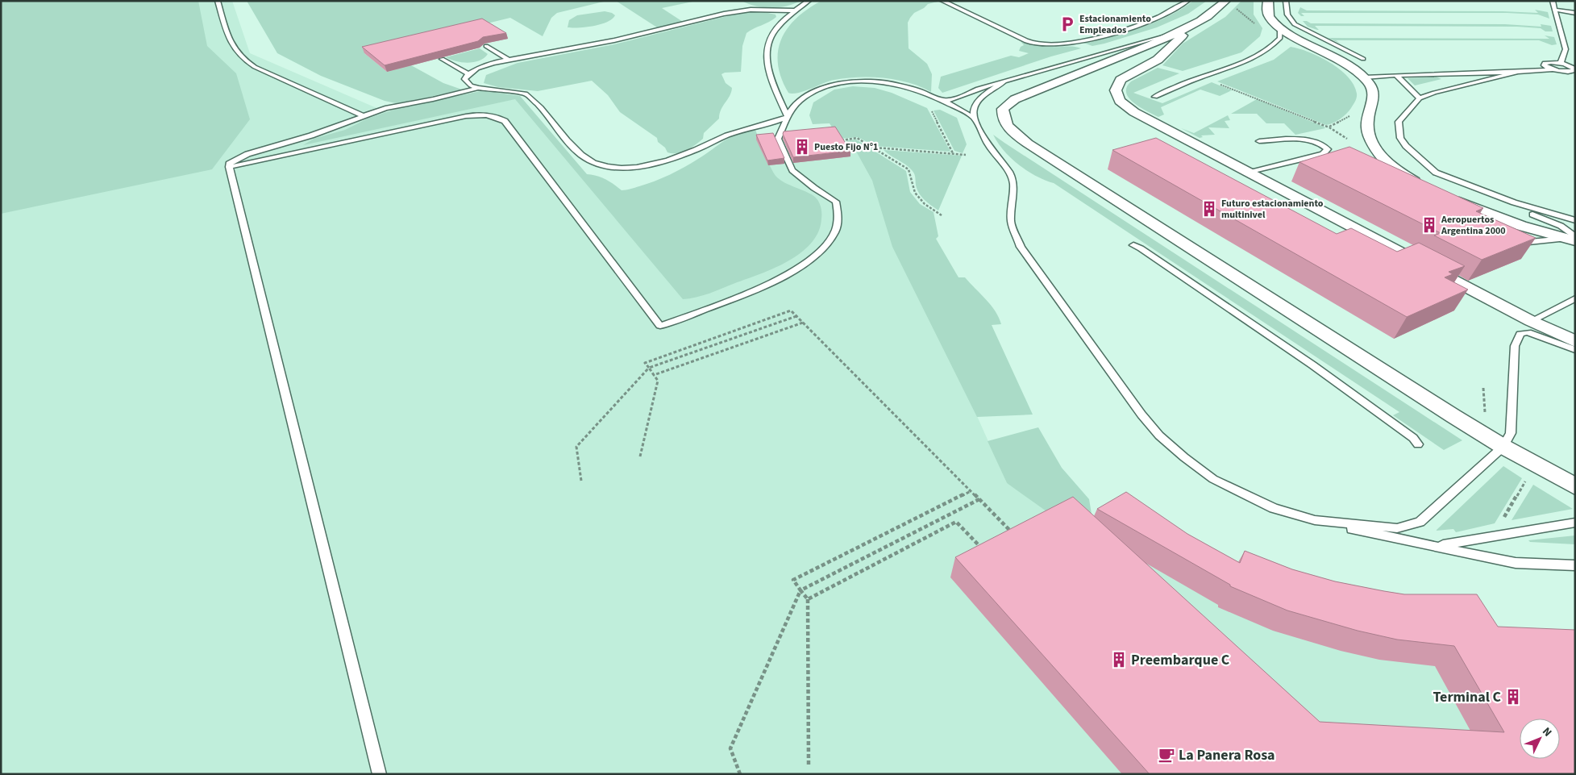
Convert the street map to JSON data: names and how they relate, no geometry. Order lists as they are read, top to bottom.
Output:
{
  "places": {
    "parking": ["Estacionamiento Empleados"],
    "building": [
      "Puesto Fijo N°1",
      "Futuro estacionamiento multinivel",
      "Aeropuertos Argentina 2000",
      "Preembarque C",
      "Terminal C"
    ],
    "cafe": ["La Panera Rosa"]
  },
  "north": "top right"
}
